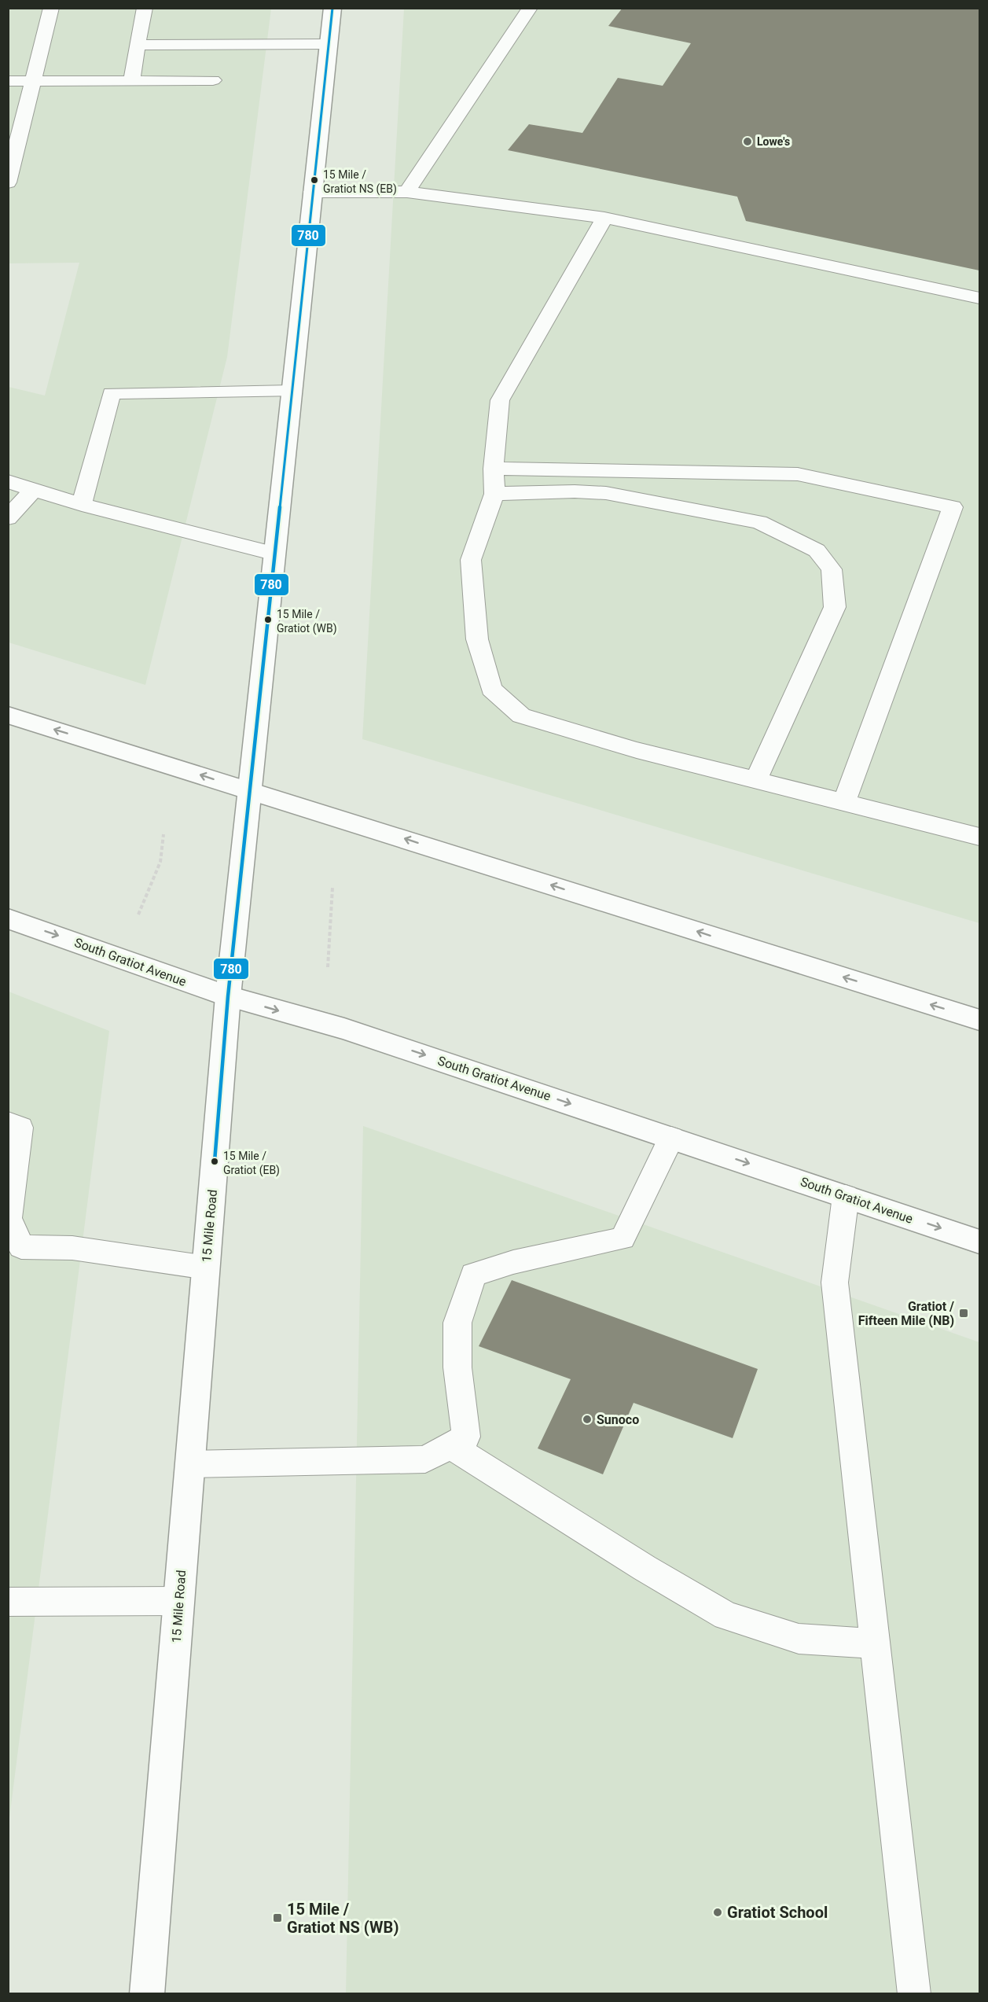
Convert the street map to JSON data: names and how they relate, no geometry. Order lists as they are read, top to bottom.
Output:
{
  "streets": {
    "main road": ["South Gratiot Avenue", "15 Mile Road"]
  },
  "crossings": [
    ["South Gratiot Avenue", "15 Mile Road"]
  ],
  "places": {
    "other": [
      "Lowe's",
      "15 Mile / Gratiot NS (EB)",
      "15 Mile / Gratiot (WB)",
      "15 Mile / Gratiot (EB)",
      "Sunoco",
      "Gratiot School"
    ],
    "transit": ["Gratiot / Fifteen Mile (NB)", "15 Mile / Gratiot NS (WB)"]
  },
  "lines": ["transit line 780"]
}
